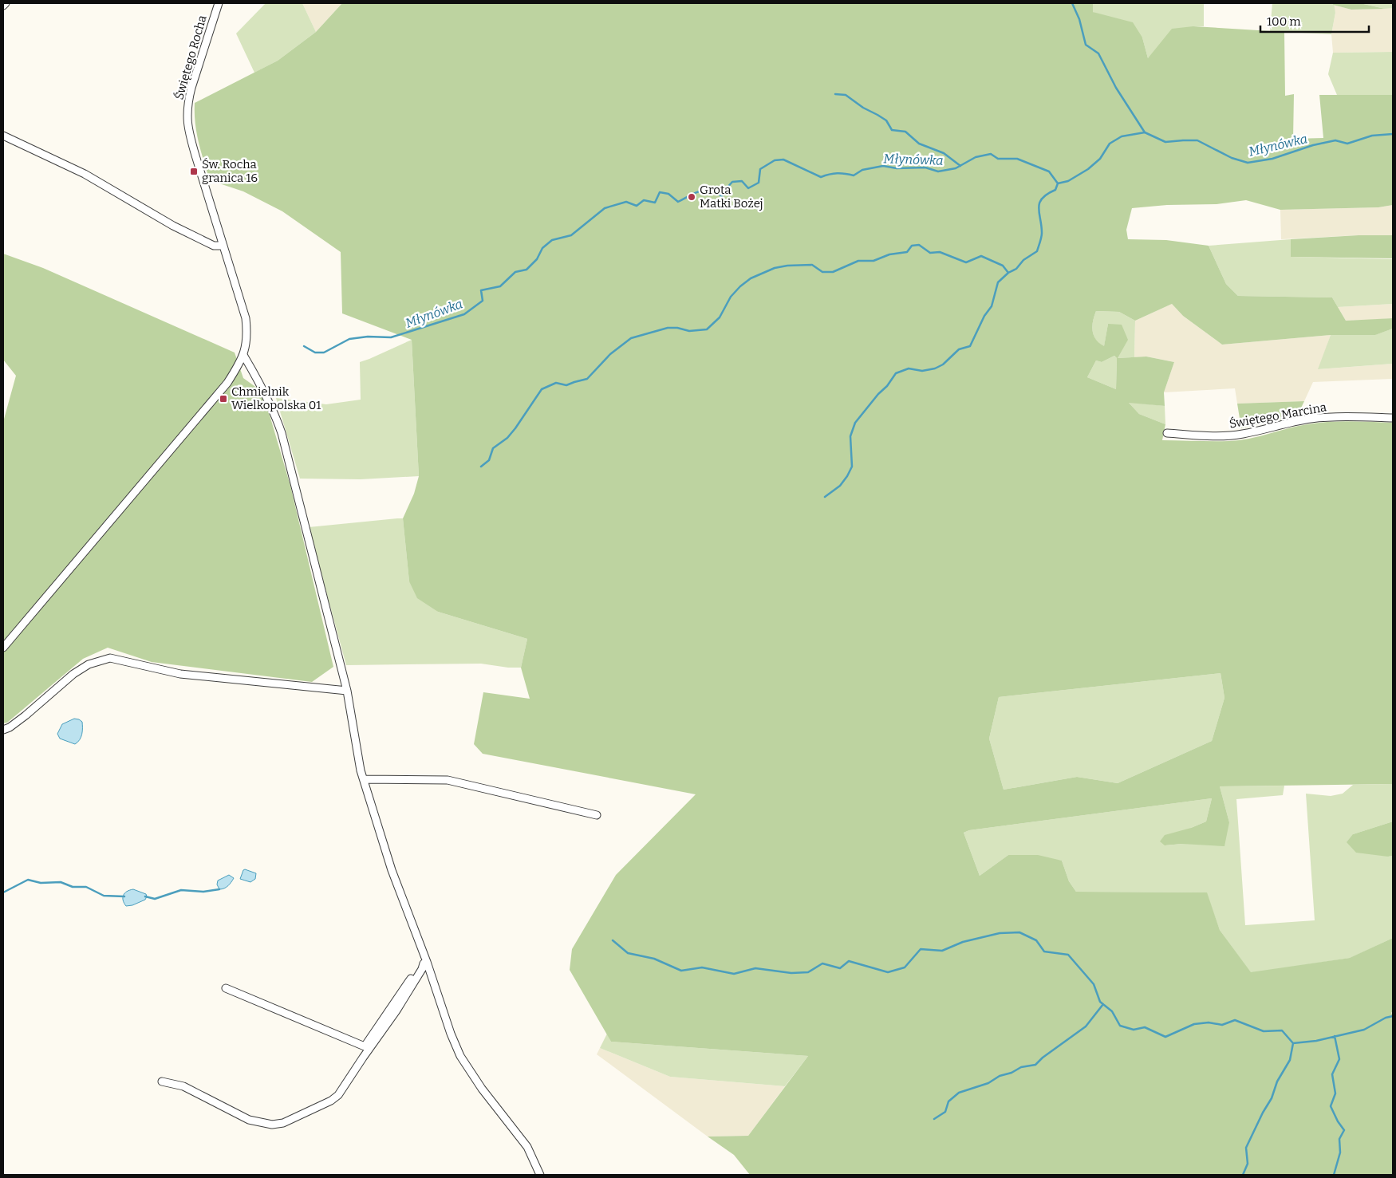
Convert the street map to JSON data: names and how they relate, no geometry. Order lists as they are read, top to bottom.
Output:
{
  "streets": {
    "street": ["Świętego Rocha", "Świętego Marcina"]
  },
  "water": ["Młynówka"],
  "places": {
    "transit": ["Św. Rocha granica 16", "Chmielnik Wielkopolska 01"],
    "other": ["Grota Matki Bożej"]
  },
  "scale_bar": "100 m"
}
